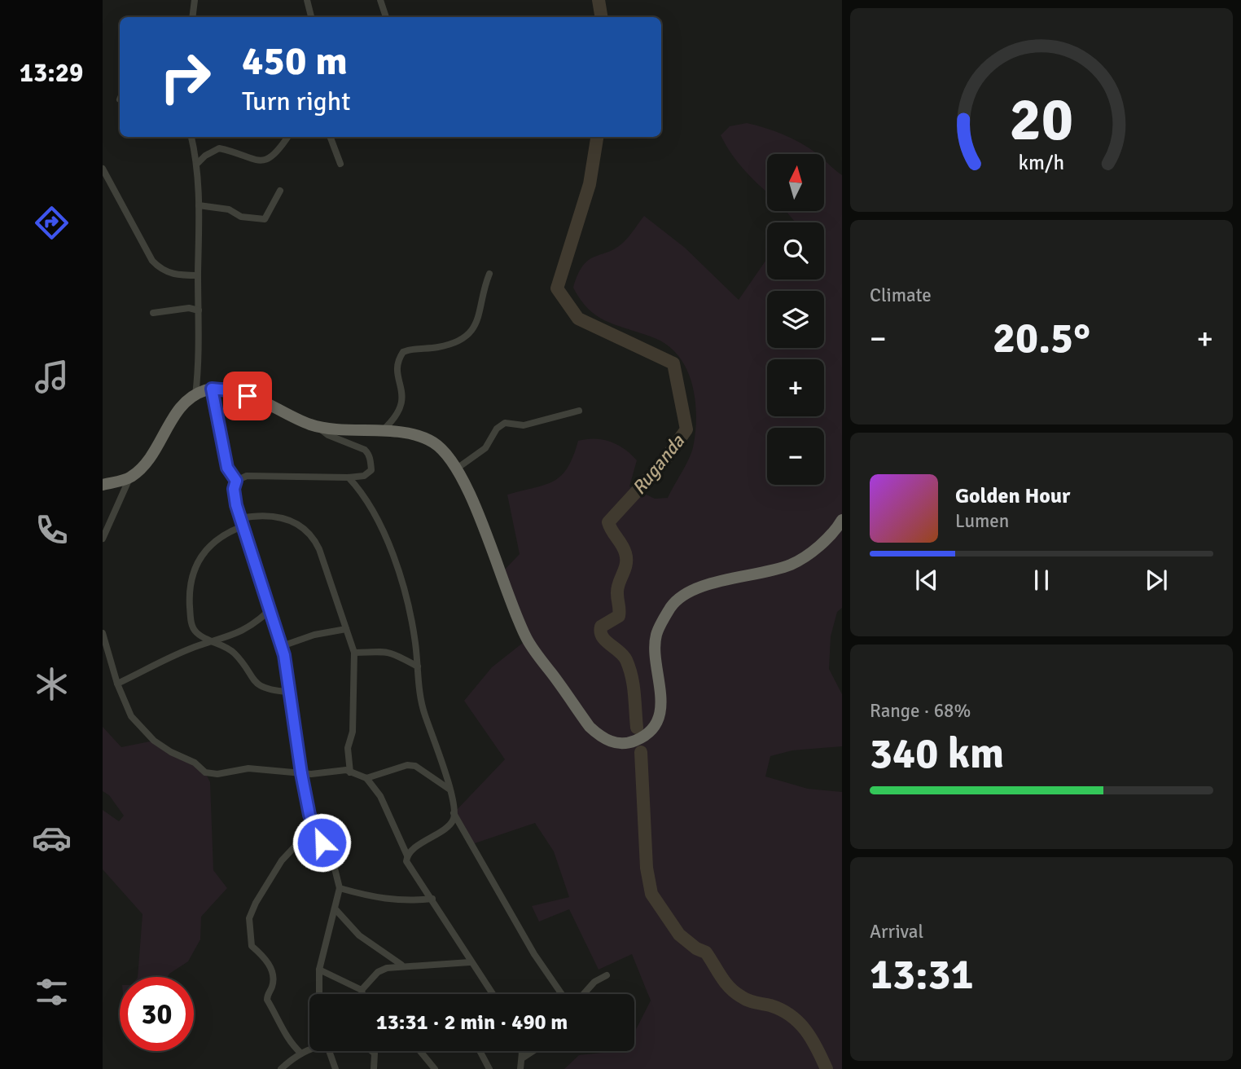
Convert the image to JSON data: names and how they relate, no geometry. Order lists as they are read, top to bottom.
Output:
{
  "water": ["Ruganda"],
  "north": "top",
  "page": {
    "tabs": "13:29",
    "turn": ["450 m", "Turn right"],
    "map_buttons": ["+", "−"],
    "tile": [
      "Climate",
      ["Range · 68%", "340 km"],
      ["Arrival", "13:31"]
    ],
    "heat": ["−", "20.5°", "+"],
    "song": ["Golden Hour", "Lumen"],
    "limit": "30",
    "trip": "13:31 · 2 min · 490 m",
    "gauge": ["20", "km/h"]
  }
}
